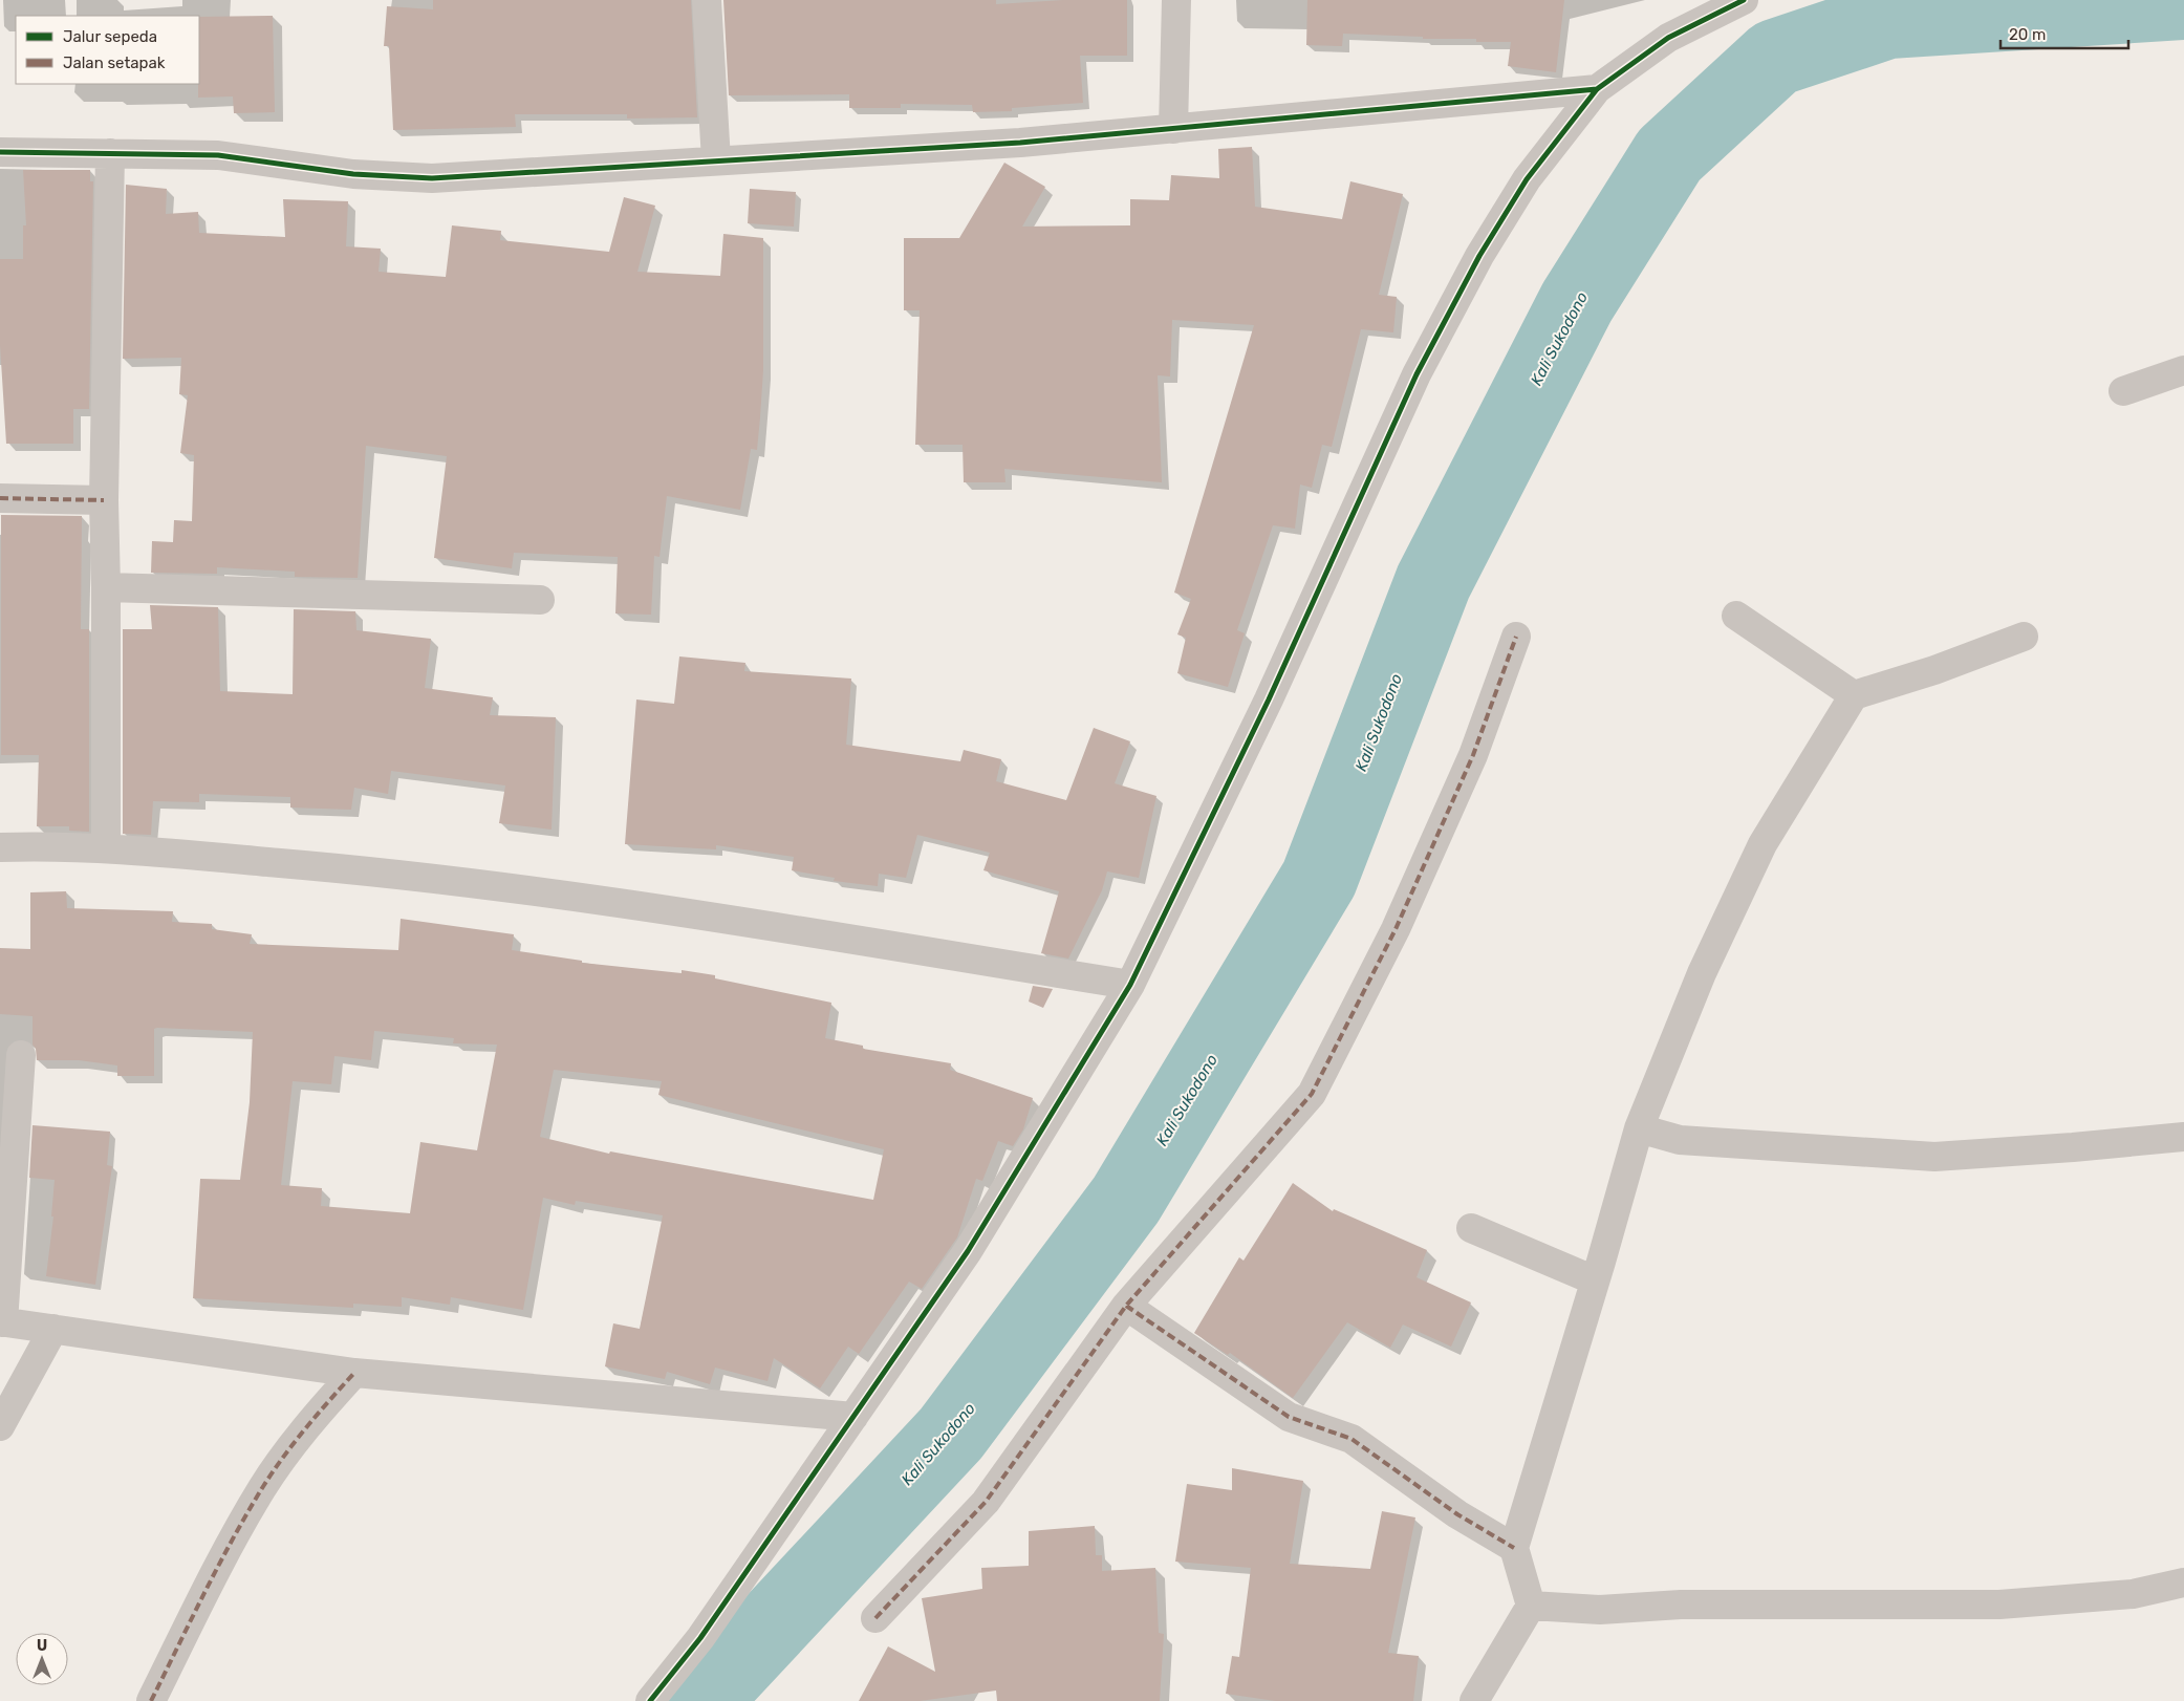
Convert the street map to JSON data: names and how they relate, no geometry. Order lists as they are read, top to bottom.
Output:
{
  "water": ["Kali Sukodono"],
  "legend": ["Jalur sepeda", "Jalan setapak"],
  "scale_bar": "20 m",
  "north": "top"
}
